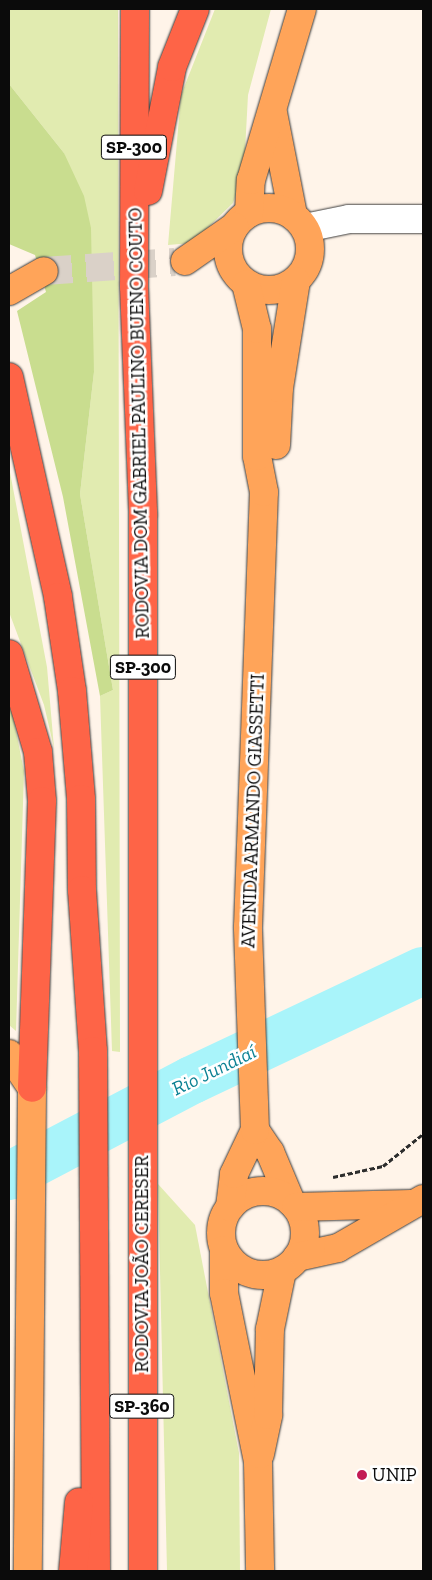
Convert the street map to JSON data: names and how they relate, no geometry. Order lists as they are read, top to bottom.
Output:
{
  "streets": {
    "highway": [
      "SP-300",
      "RODOVIA DOM GABRIEL PAULINO BUENO COUTO",
      "RODOVIA JOÃO CERESER",
      "SP-360"
    ],
    "main road": ["AVENIDA ARMANDO GIASSETTI"]
  },
  "crossings": [
    ["RODOVIA DOM GABRIEL PAULINO BUENO COUTO", "RODOVIA JOÃO CERESER"]
  ],
  "water": ["Rio Jundiaí"],
  "places": ["UNIP"]
}
